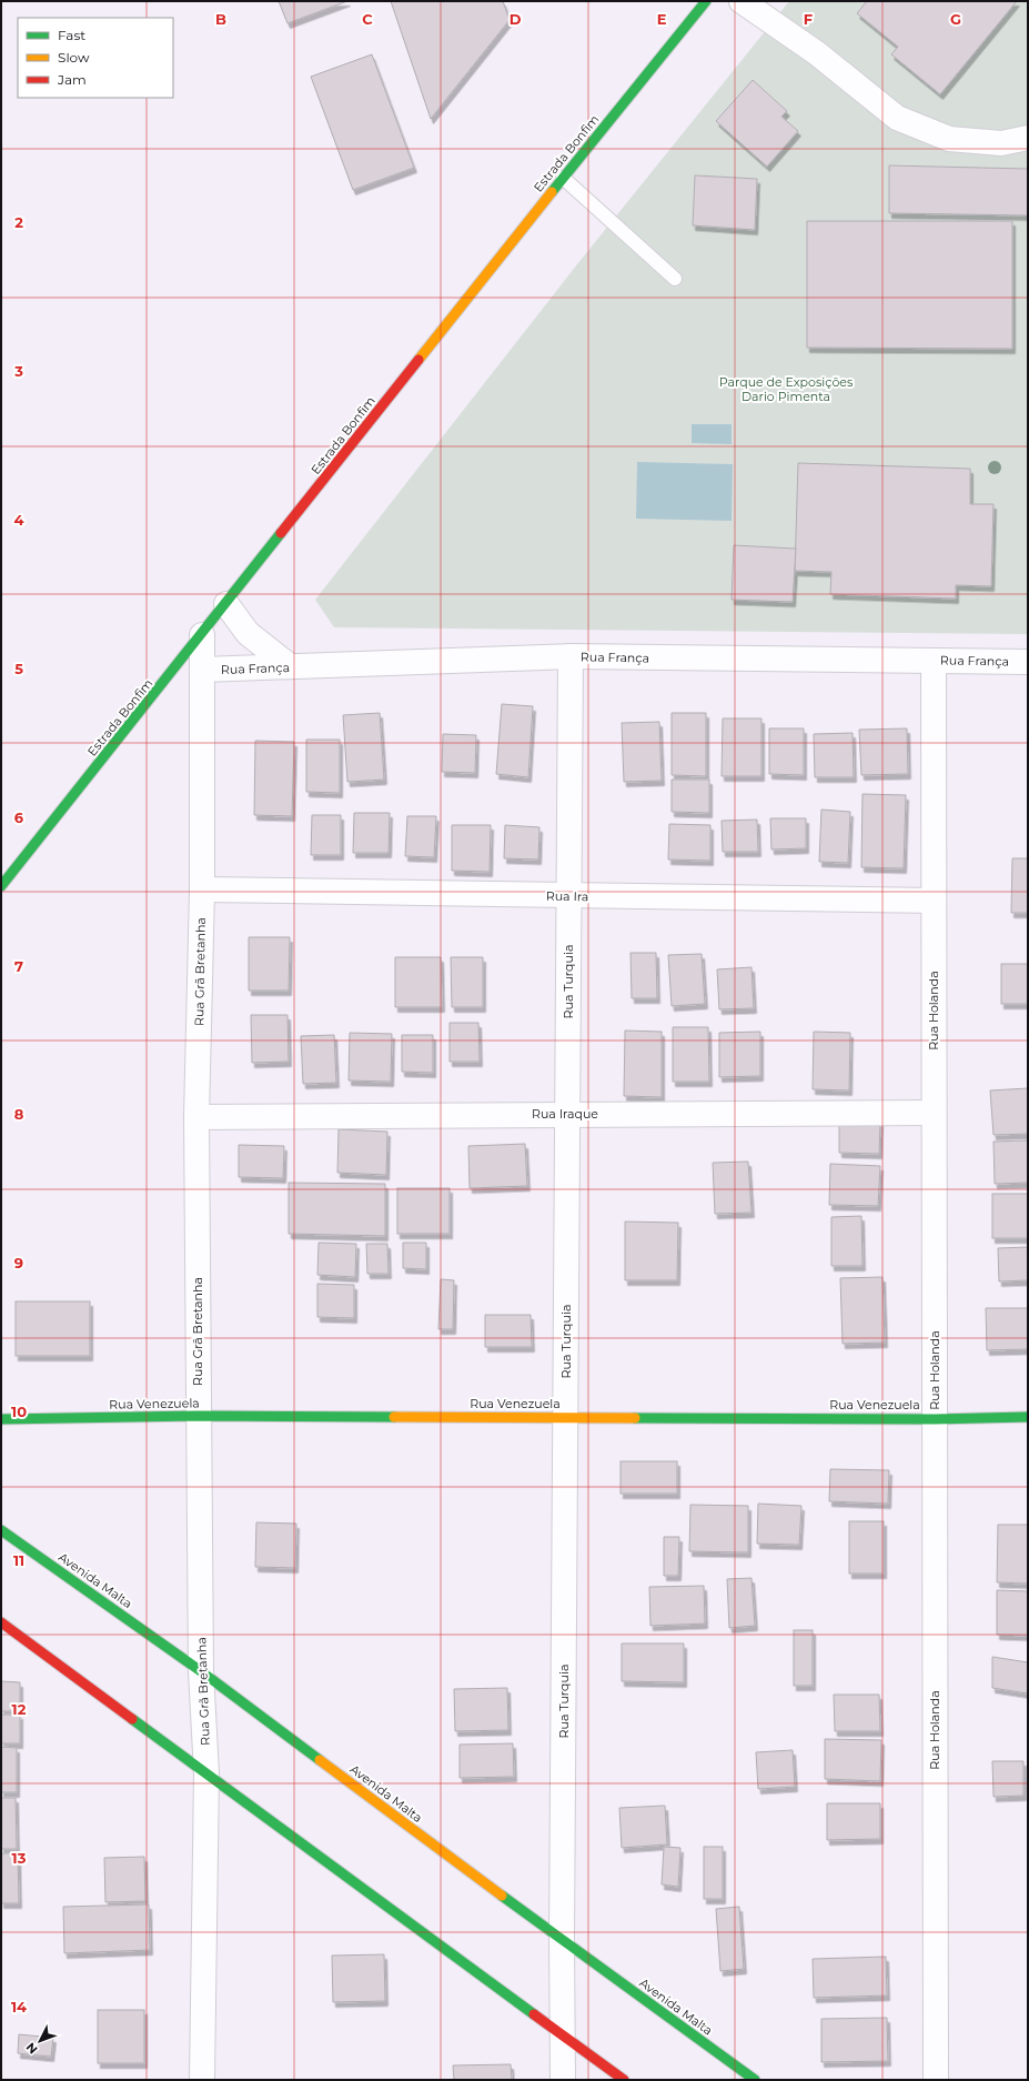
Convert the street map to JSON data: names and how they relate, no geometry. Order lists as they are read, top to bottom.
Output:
{
  "streets": {
    "street": [
      "Estrada Bonfim",
      "Rua França",
      "Rua Ira",
      "Rua Grã Bretanha",
      "Rua Turquia",
      "Rua Holanda",
      "Rua Iraque",
      "Rua Venezuela",
      "Avenida Malta"
    ]
  },
  "crossings": [
    ["Estrada Bonfim", "Rua Grã Bretanha"],
    ["Rua França", "Rua Grã Bretanha"],
    ["Rua França", "Rua Turquia"],
    ["Rua França", "Rua Holanda"],
    ["Rua Ira", "Rua Grã Bretanha"],
    ["Rua Ira", "Rua Turquia"],
    ["Rua Ira", "Rua Holanda"],
    ["Rua Grã Bretanha", "Rua Iraque"],
    ["Rua Grã Bretanha", "Rua Venezuela"],
    ["Rua Grã Bretanha", "Avenida Malta"],
    ["Rua Turquia", "Rua Iraque"],
    ["Rua Turquia", "Rua Venezuela"],
    ["Rua Turquia", "Avenida Malta"],
    ["Rua Holanda", "Rua Iraque"],
    ["Rua Holanda", "Rua Venezuela"]
  ],
  "parks": ["Parque de Exposições Dario Pimenta"],
  "legend": ["Fast", "Slow", "Jam"],
  "north": "bottom left",
  "grid": {
    "columns": [
      "B",
      "C",
      "D",
      "E",
      "F",
      "G"
    ],
    "rows": [
      "2",
      "3",
      "4",
      "5",
      "6",
      "7",
      "8",
      "9",
      "10",
      "11",
      "12",
      "13",
      "14"
    ]
  }
}
